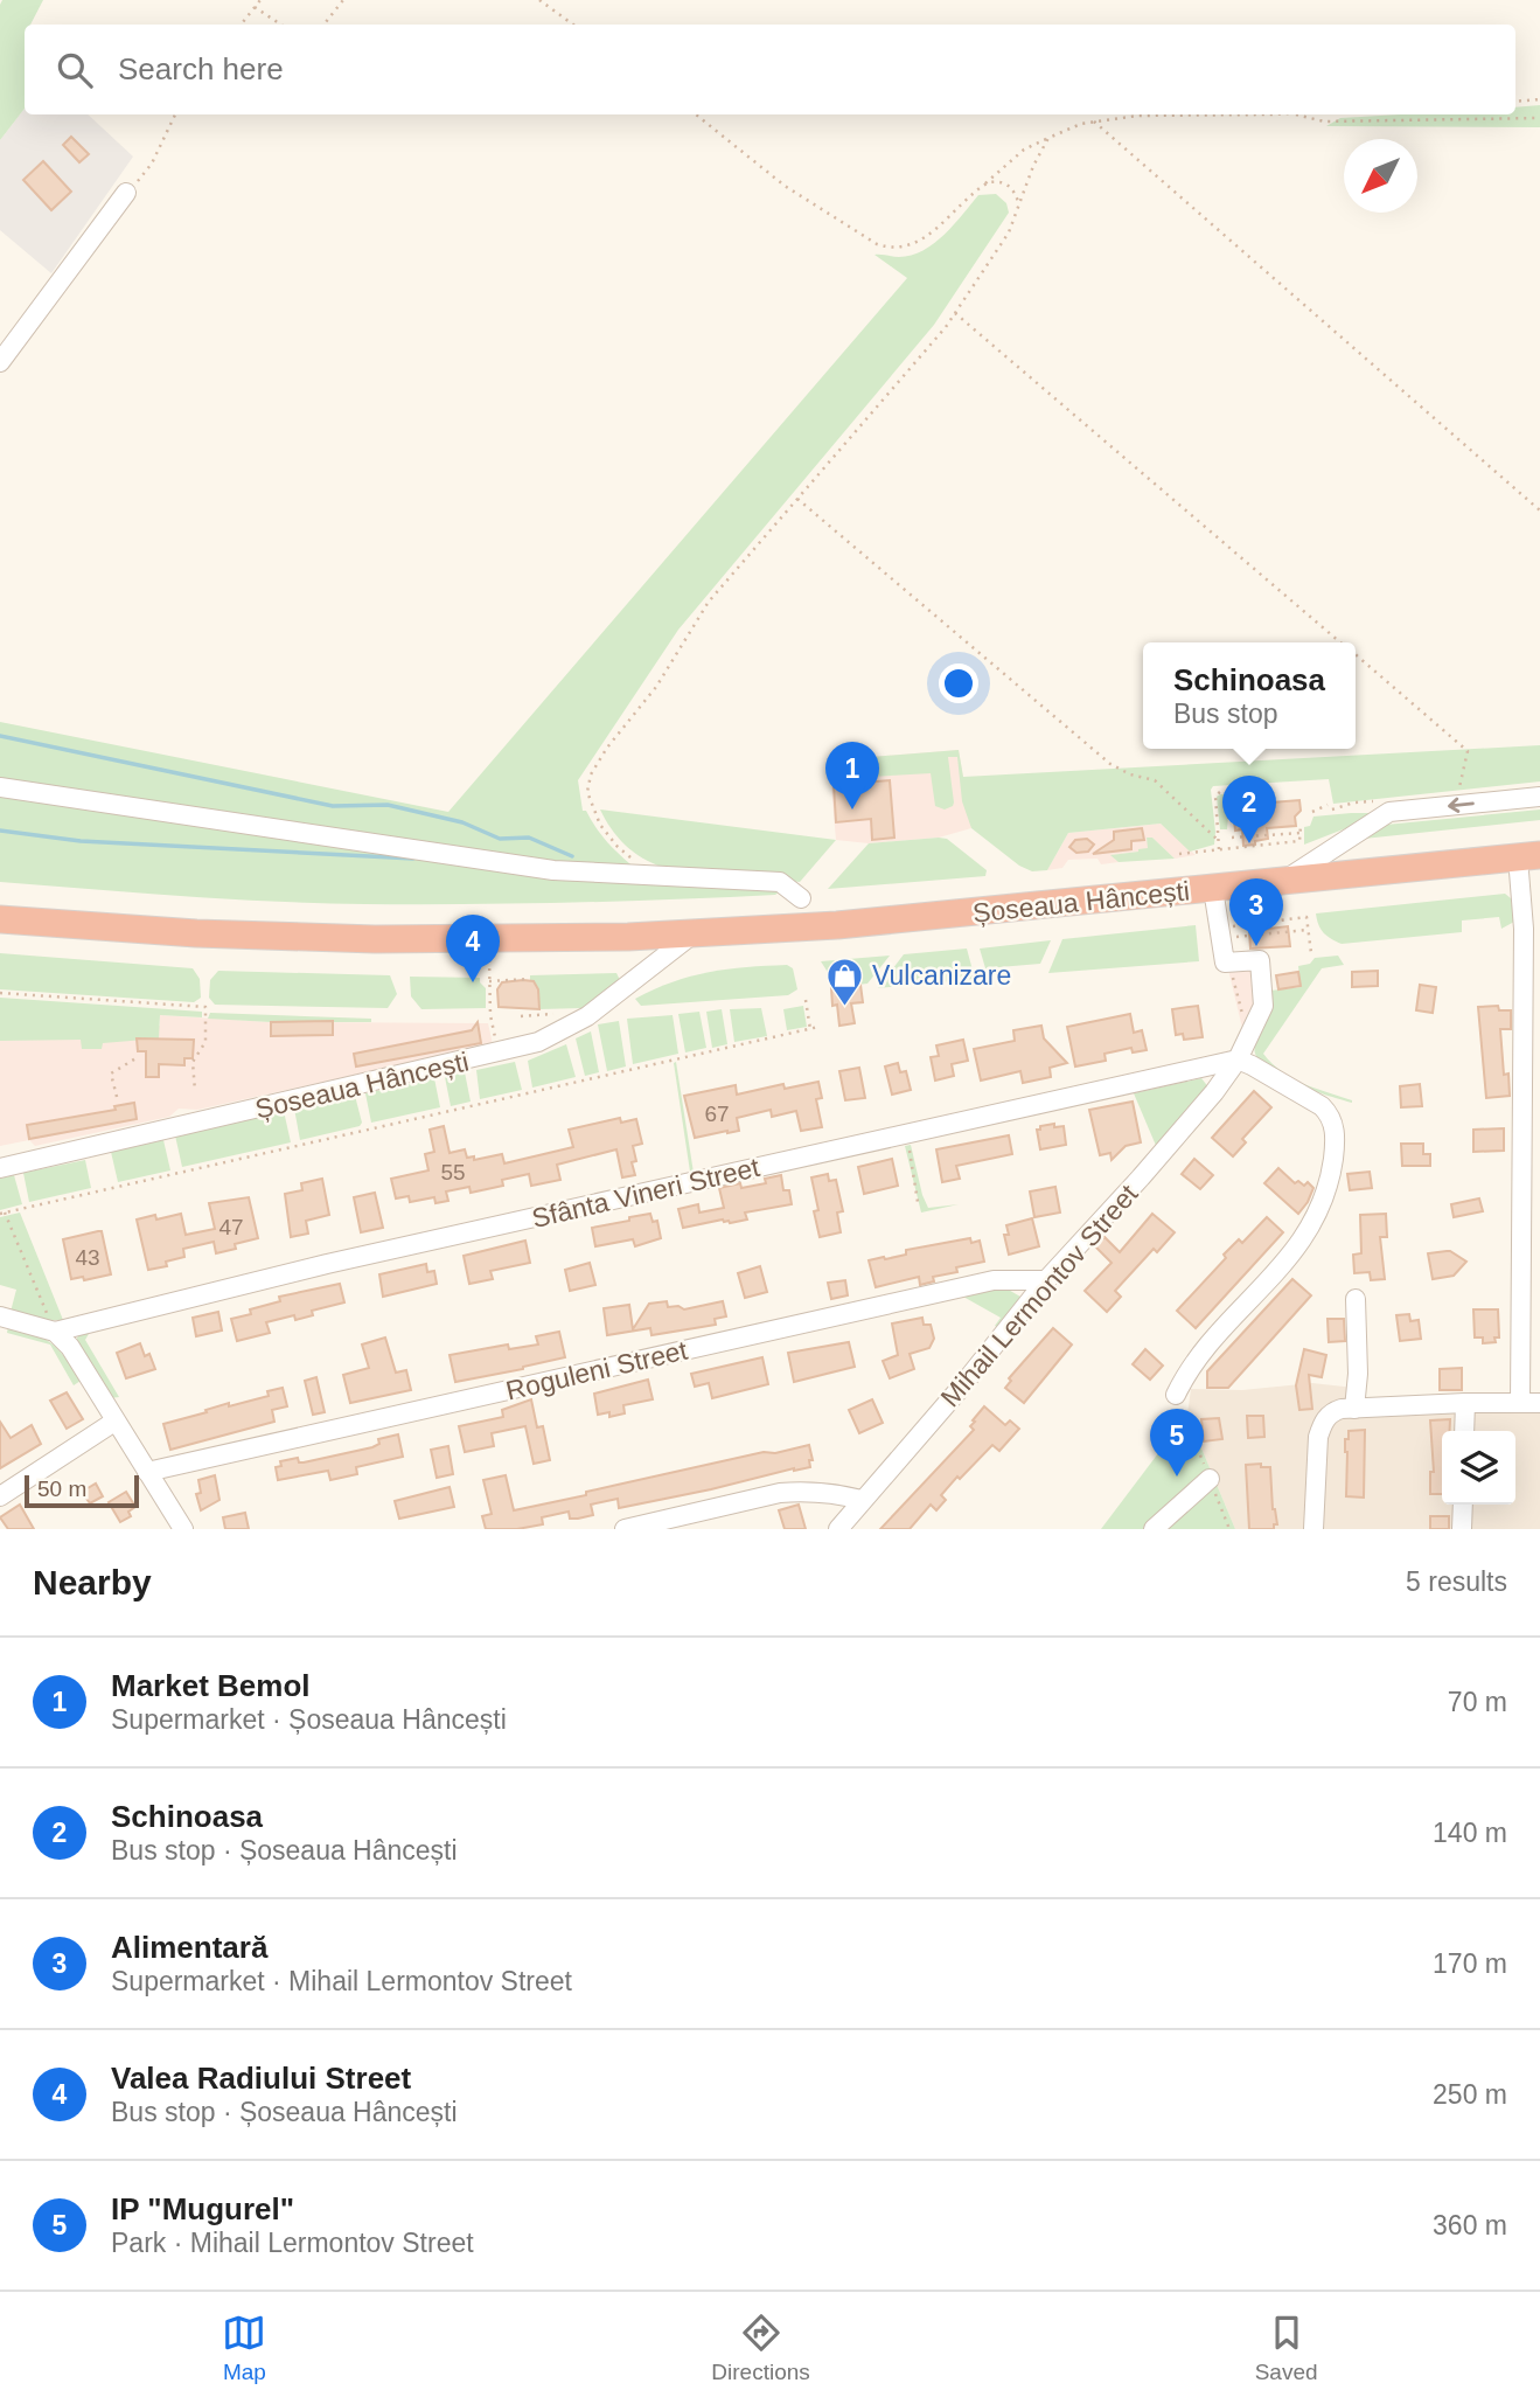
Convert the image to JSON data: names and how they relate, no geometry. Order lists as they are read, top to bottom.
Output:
{
  "streets": {
    "highway": ["Șoseaua Hâncești"],
    "street": ["Sfânta Vineri Street", "Mihail Lermontov Street", "Roguleni Street"]
  },
  "crossings": [
    ["Sfânta Vineri Street", "Mihail Lermontov Street"],
    ["Mihail Lermontov Street", "Roguleni Street"]
  ],
  "places": {
    "shop": ["Vulcanizare"]
  },
  "house_numbers": [
    "67",
    "55",
    "47",
    "43"
  ],
  "scale_bar": "50 m",
  "north": "bottom left",
  "page": {
    "search": "Search here",
    "popup": ["Schinoasa", "Bus stop"],
    "pins": [
      "1",
      "2",
      "3",
      "4",
      "5"
    ],
    "scale": "50 m",
    "heading": ["Nearby", "5 results"],
    "list": [
      {
        "mark": "1",
        "name": "Market Bemol",
        "note": "Supermarket · Șoseaua Hâncești",
        "value": "70 m"
      },
      {
        "mark": "2",
        "name": "Schinoasa",
        "note": "Bus stop · Șoseaua Hâncești",
        "value": "140 m"
      },
      {
        "mark": "3",
        "name": "Alimentară",
        "note": "Supermarket · Mihail Lermontov Street",
        "value": "170 m"
      },
      {
        "mark": "4",
        "name": "Valea Radiului Street",
        "note": "Bus stop · Șoseaua Hâncești",
        "value": "250 m"
      },
      {
        "mark": "5",
        "name": "IP \"Mugurel\"",
        "note": "Park · Mihail Lermontov Street",
        "value": "360 m"
      }
    ],
    "nav": ["Map", "Directions", "Saved"]
  }
}
